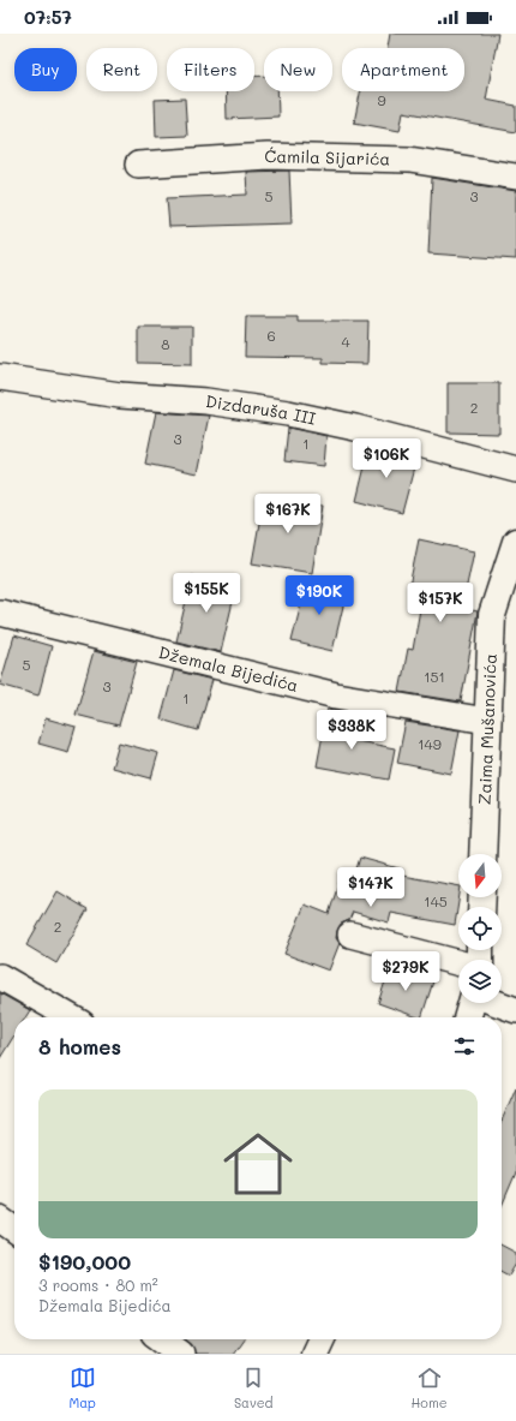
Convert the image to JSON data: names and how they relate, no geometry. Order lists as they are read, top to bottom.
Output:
{
  "streets": {
    "street": [
      "Ćamila Sijarića",
      "Dizdaruša III",
      "Džemala Bijedića",
      "Zaima Mušanovića"
    ]
  },
  "crossings": [
    ["Džemala Bijedića", "Zaima Mušanovića"]
  ],
  "house_numbers": [
    "9",
    "5",
    "3",
    "6",
    "4",
    "8",
    "2",
    "3",
    "1",
    "5",
    "151",
    "3",
    "1",
    "149",
    "145",
    "2"
  ],
  "north": "bottom",
  "page": {
    "status": "07:57",
    "chip": [
      "Buy",
      "Rent",
      "Filters",
      "New",
      "Apartment"
    ],
    "price": [
      "$106K",
      "$167K",
      "$155K",
      "$190K",
      "$157K",
      "$338K",
      "$147K",
      "$279K"
    ],
    "heading": "8 homes",
    "list": [
      {
        "name": "$190,000",
        "note": "3 rooms · 80 m² · Džemala Bijedića"
      }
    ],
    "tabs": ["Map", "Saved", "Home"]
  }
}
